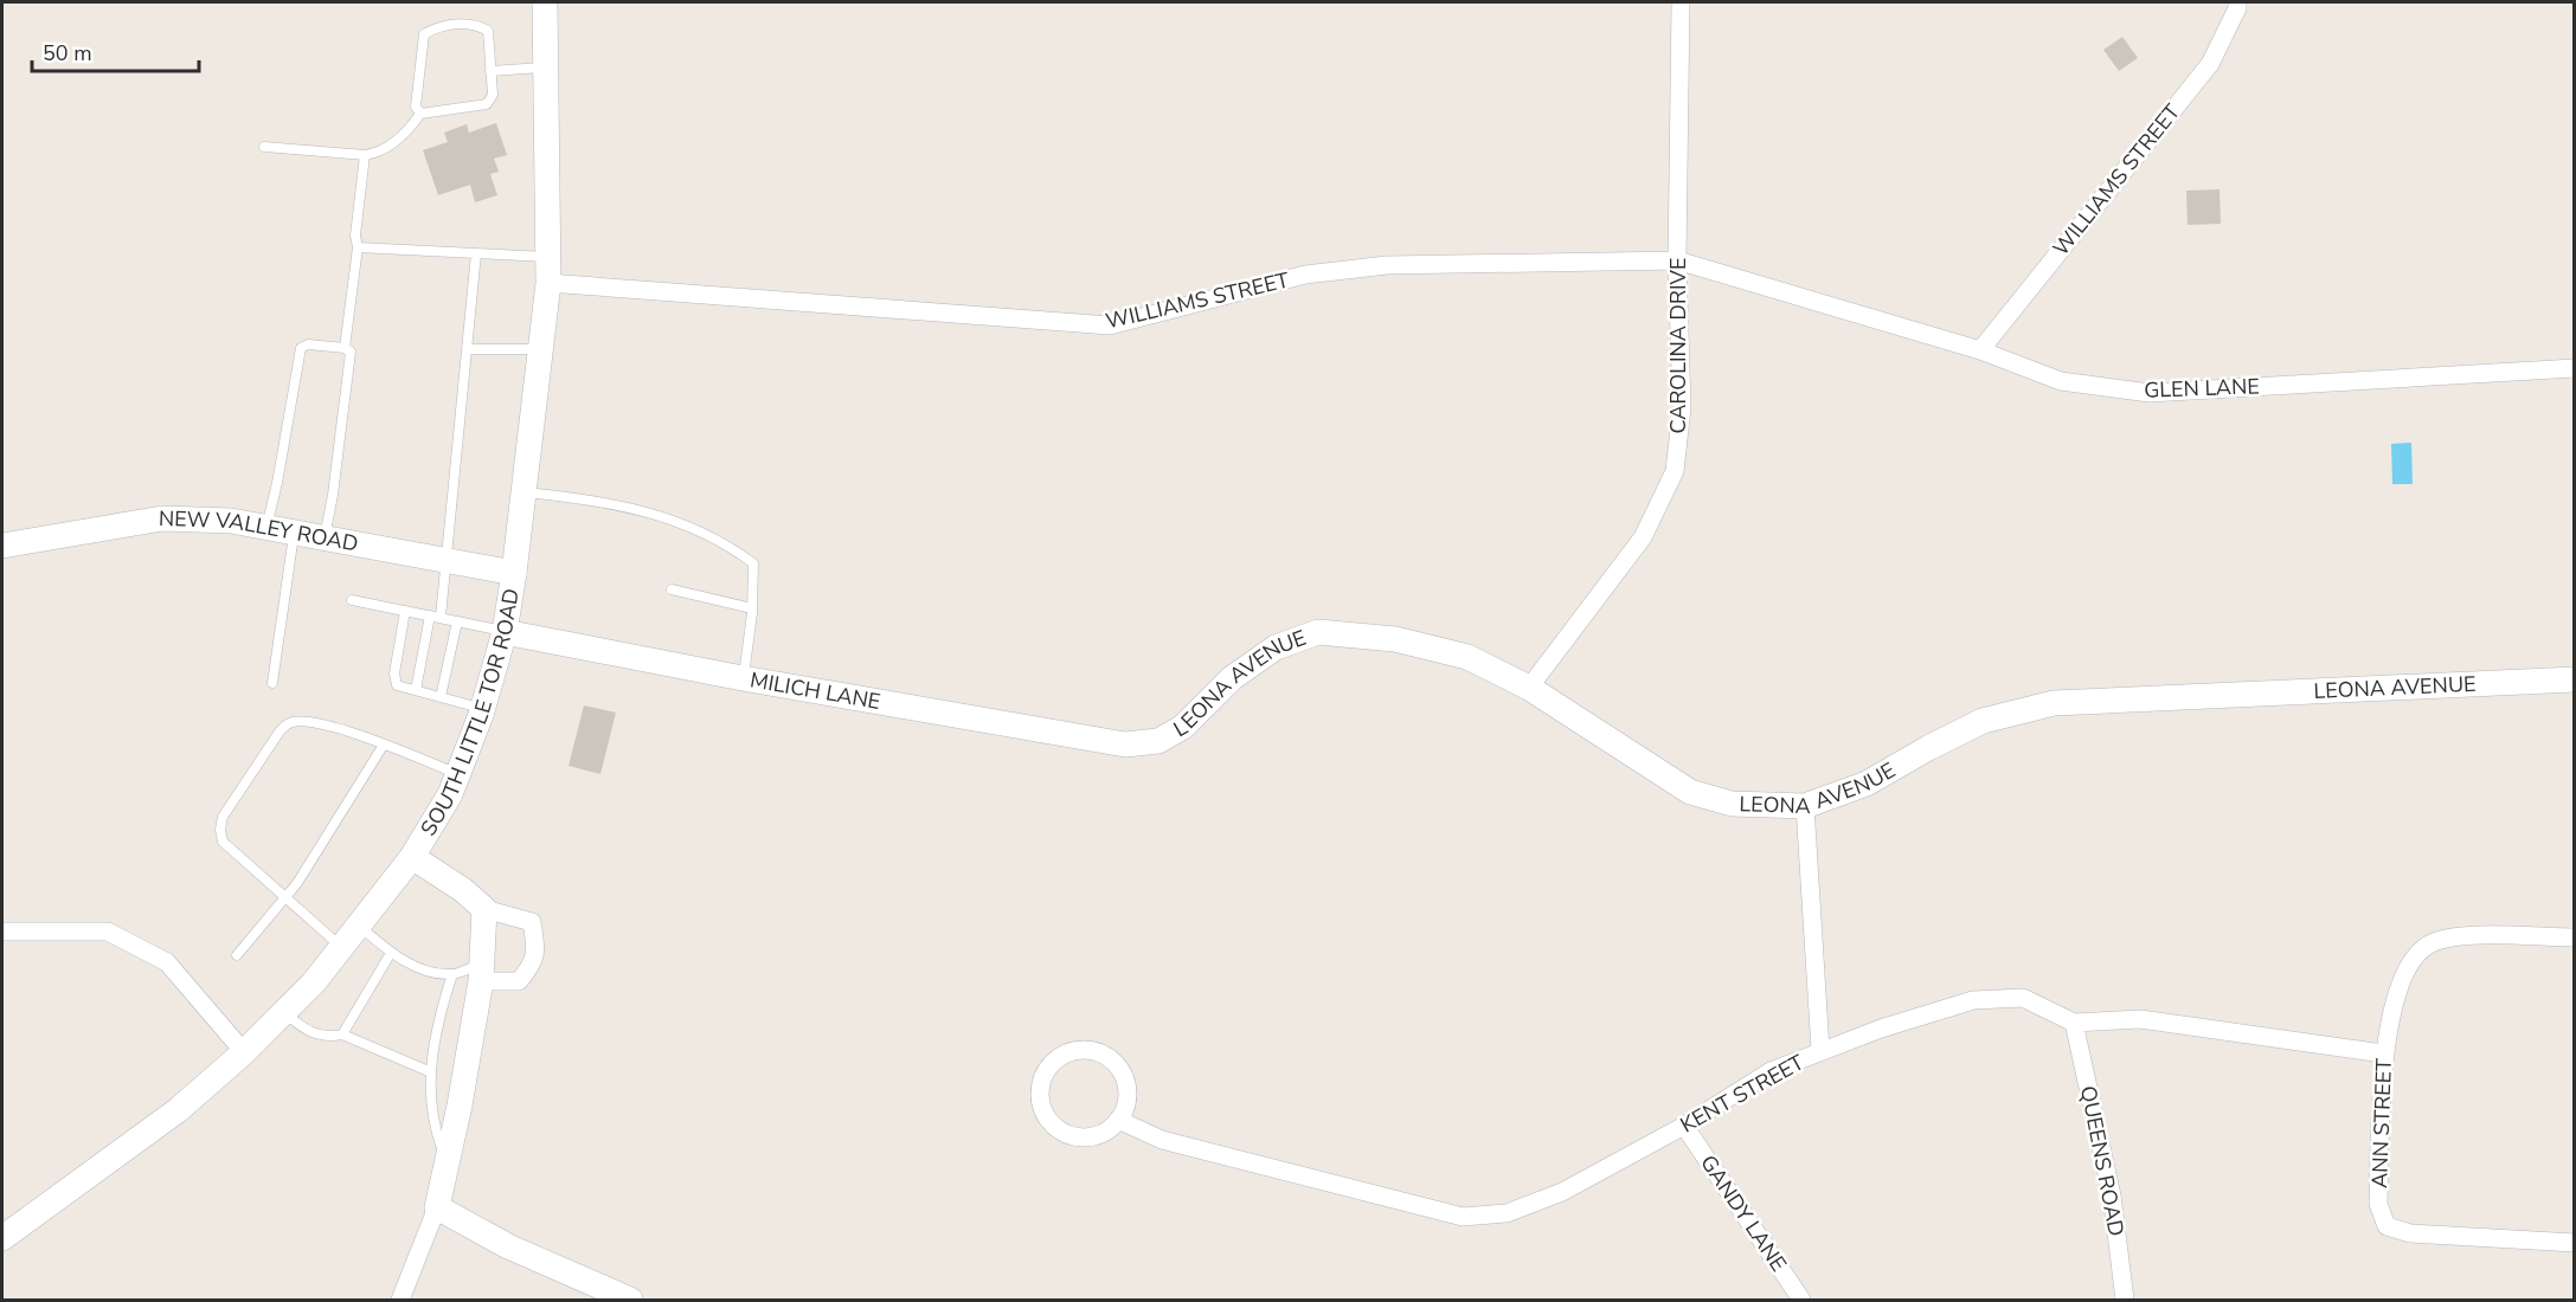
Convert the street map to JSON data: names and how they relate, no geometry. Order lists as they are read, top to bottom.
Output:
{
  "streets": {
    "street": [
      "WILLIAMS STREET",
      "CAROLINA DRIVE",
      "GLEN LANE",
      "NEW VALLEY ROAD",
      "LEONA AVENUE",
      "MILICH LANE",
      "SOUTH LITTLE TOR ROAD",
      "KENT STREET",
      "ANN STREET",
      "QUEENS ROAD",
      "GANDY LANE"
    ]
  },
  "crossings": [
    ["WILLIAMS STREET", "CAROLINA DRIVE"],
    ["WILLIAMS STREET", "GLEN LANE"],
    ["WILLIAMS STREET", "SOUTH LITTLE TOR ROAD"],
    ["CAROLINA DRIVE", "GLEN LANE"],
    ["CAROLINA DRIVE", "LEONA AVENUE"],
    ["NEW VALLEY ROAD", "SOUTH LITTLE TOR ROAD"],
    ["LEONA AVENUE", "MILICH LANE"],
    ["MILICH LANE", "SOUTH LITTLE TOR ROAD"],
    ["KENT STREET", "ANN STREET"],
    ["KENT STREET", "QUEENS ROAD"],
    ["KENT STREET", "GANDY LANE"]
  ],
  "scale_bar": "50 m"
}
